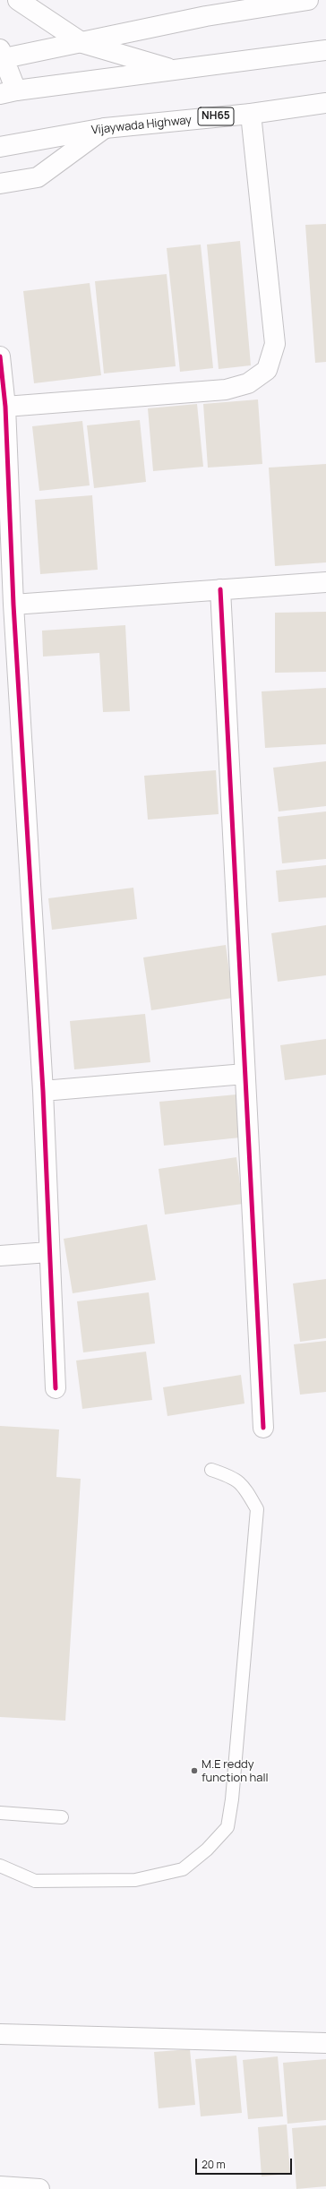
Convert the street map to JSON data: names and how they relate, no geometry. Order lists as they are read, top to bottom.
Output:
{
  "streets": {
    "main road": ["NH65", "Vijaywada Highway"]
  },
  "places": ["M.E reddy function hall"],
  "scale_bar": "20 m"
}
